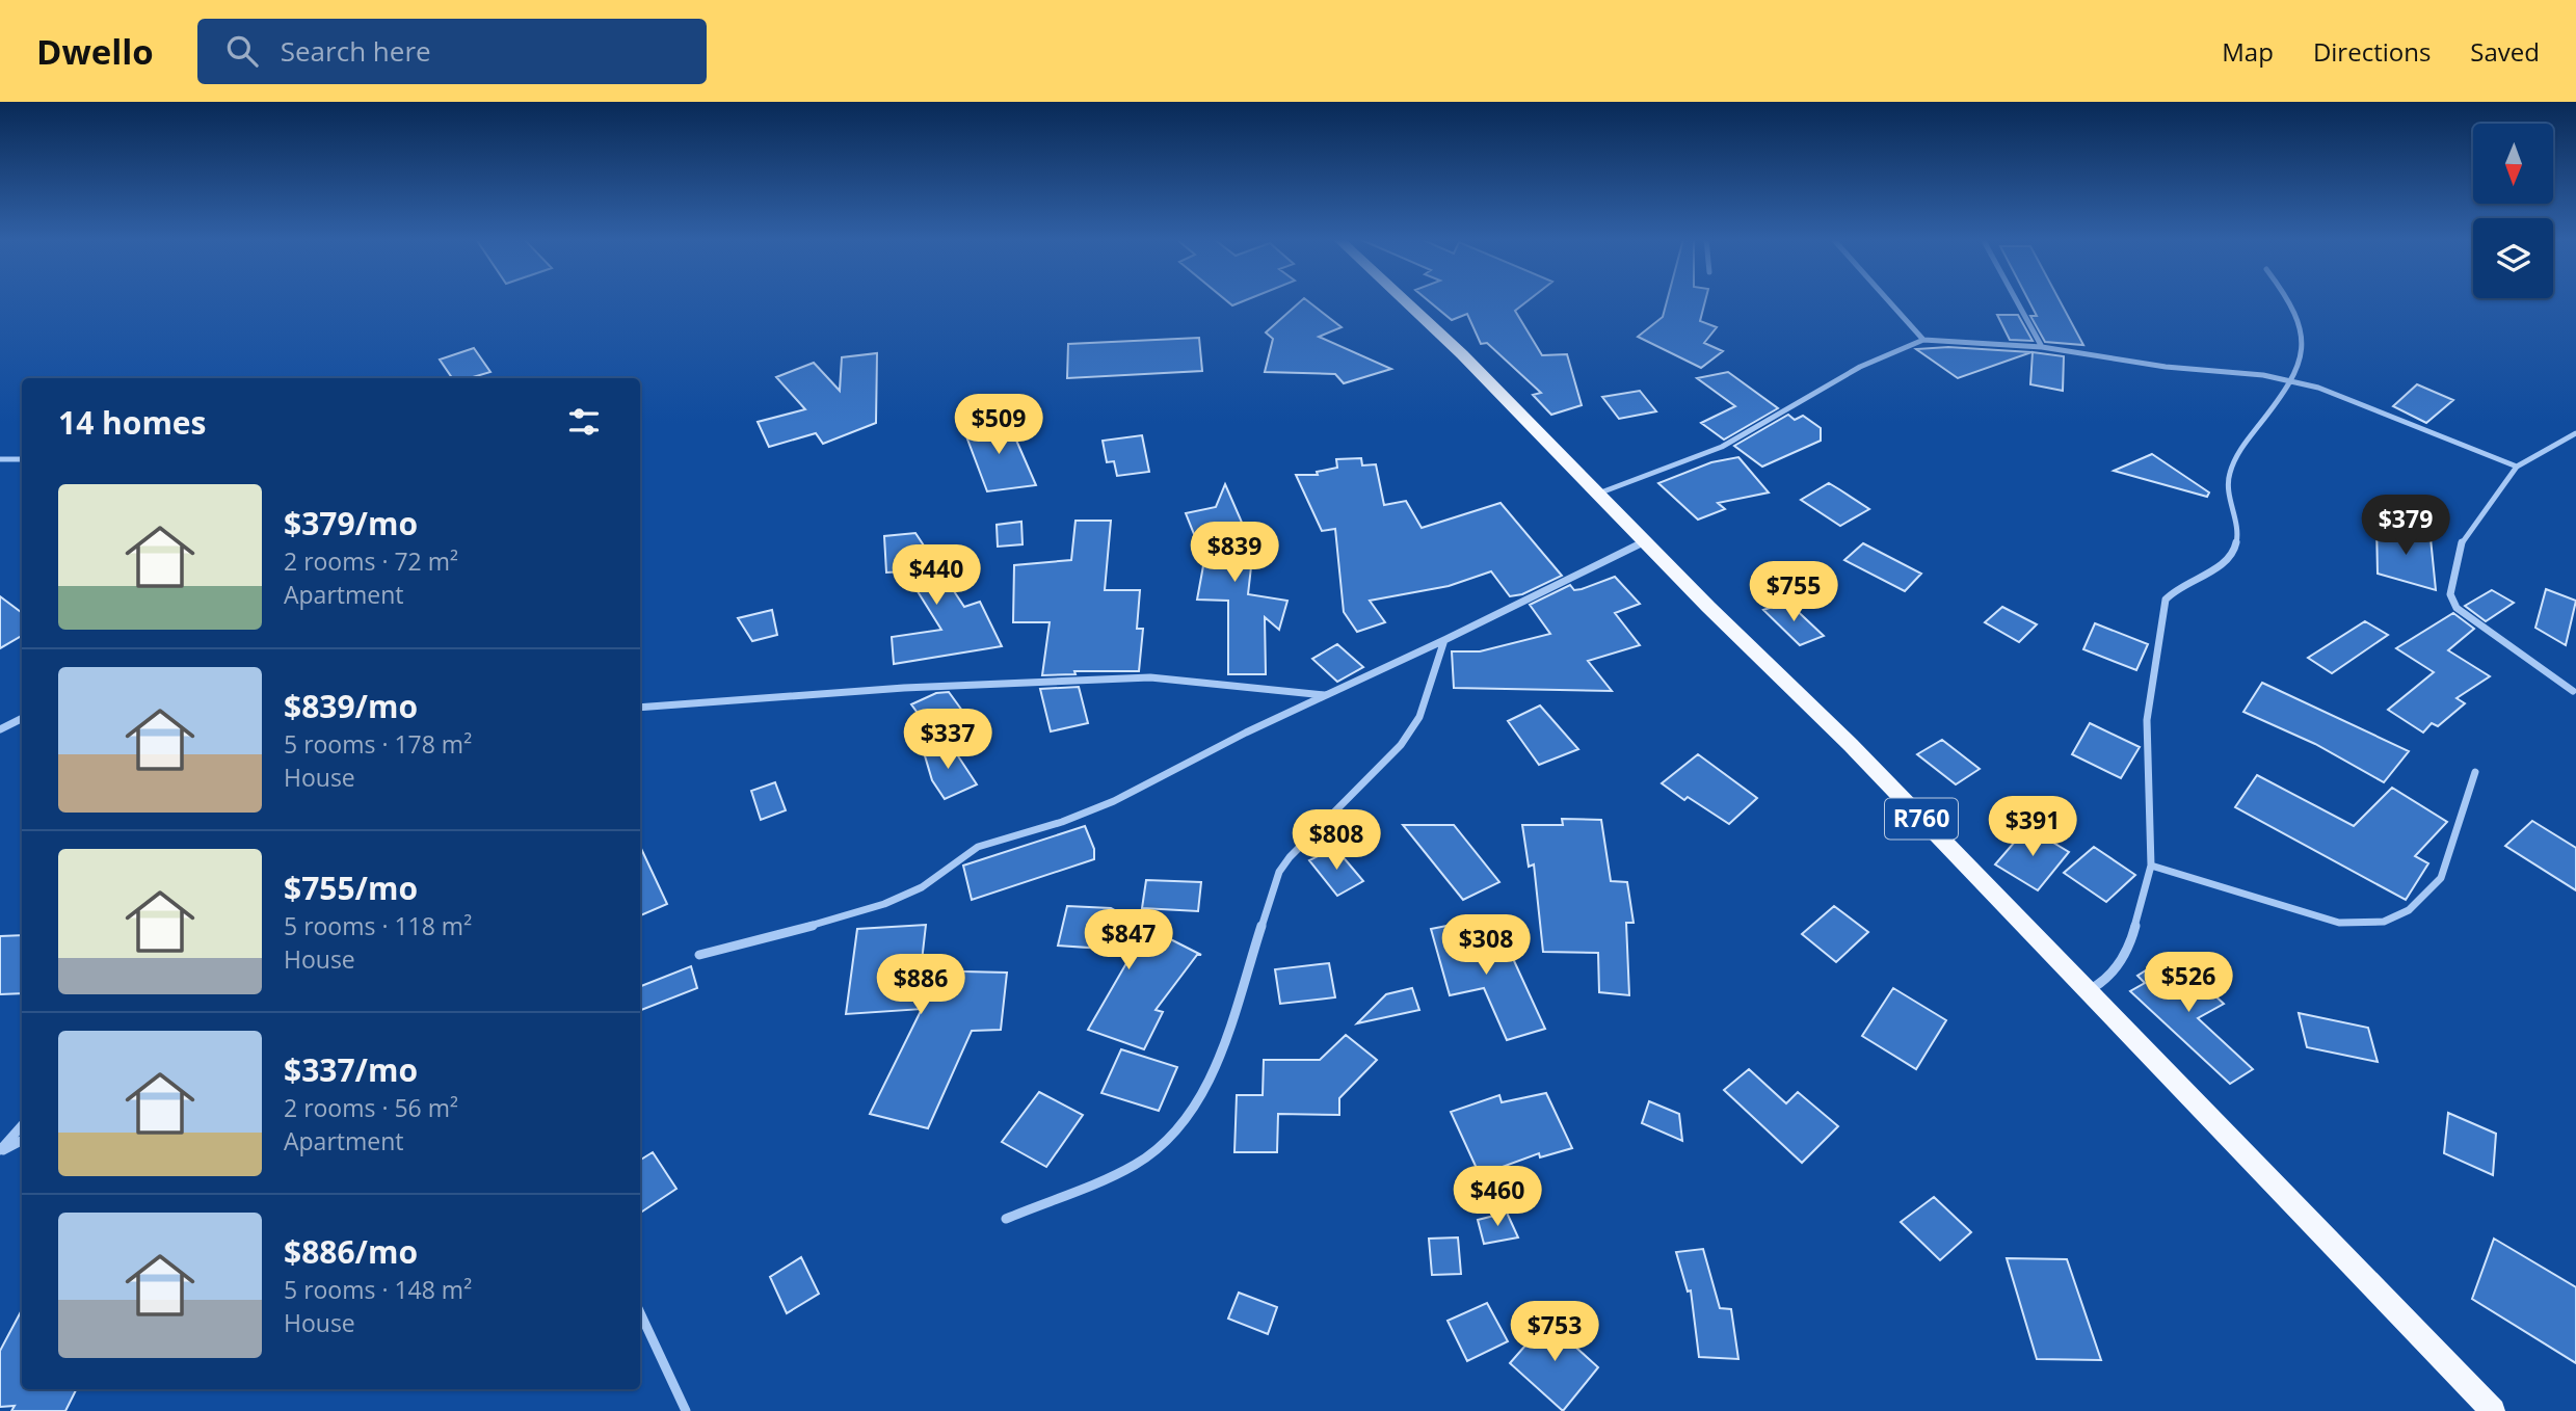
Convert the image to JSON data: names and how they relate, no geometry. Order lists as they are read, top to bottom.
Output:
{
  "streets": {
    "main road": ["R760"]
  },
  "north": "bottom",
  "page": {
    "header": "Dwello",
    "search": "Search here",
    "nav": ["Map", "Directions", "Saved"],
    "heading": "14 homes",
    "price": [
      "$509",
      "$379",
      "$839",
      "$440",
      "$755",
      "$337",
      "$391",
      "$808",
      "$847",
      "$308",
      "$526",
      "$886",
      "$460",
      "$753"
    ],
    "list": [
      {
        "name": "$379/mo",
        "note": "2 rooms · 72 m² · Apartment"
      },
      {
        "name": "$839/mo",
        "note": "5 rooms · 178 m² · House"
      },
      {
        "name": "$755/mo",
        "note": "5 rooms · 118 m² · House"
      },
      {
        "name": "$337/mo",
        "note": "2 rooms · 56 m² · Apartment"
      },
      {
        "name": "$886/mo",
        "note": "5 rooms · 148 m² · House"
      }
    ]
  }
}
